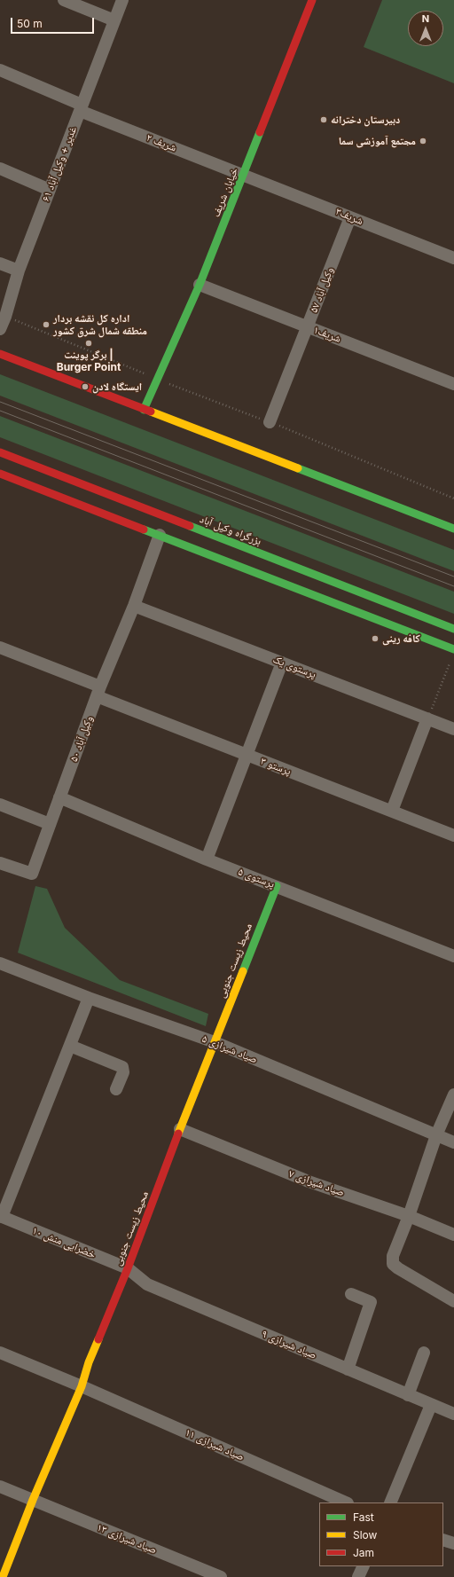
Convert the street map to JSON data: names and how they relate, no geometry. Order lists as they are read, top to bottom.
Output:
{
  "streets": {
    "main road": ["خیابان شریف", "بزرگراه وکیل آباد", "محیط زیست جنوبی"],
    "street": [
      "شریف ۲",
      "غدیر + وکیل آباد ۶۱",
      "شریف٣",
      "۵۷ وکیل آباد",
      "شریف١",
      "پرستوی یک",
      "۵۰ وکیل آباد",
      "پرستو ۳",
      "پرستوی ۵",
      "صیاد شیرازی ۵",
      "صیاد شیرازی ۷",
      "خضرایی منش ۱۰",
      "صیاد شیرازی ۹",
      "صیاد شیرازی ۱۱",
      "صیاد شیرازی ۱۳"
    ]
  },
  "crossings": [
    ["شریف ۲", "غدیر + وکیل آباد ۶۱"],
    ["شریف ۲", "خیابان شریف"],
    ["شریف ۲", "شریف٣"],
    ["خیابان شریف", "شریف٣"],
    ["خیابان شریف", "شریف١"],
    ["شریف٣", "۵۷ وکیل آباد"],
    ["۵۷ وکیل آباد", "شریف١"],
    ["پرستوی یک", "۵۰ وکیل آباد"],
    ["۵۰ وکیل آباد", "پرستو ۳"],
    ["۵۰ وکیل آباد", "پرستوی ۵"],
    ["پرستوی ۵", "محیط زیست جنوبی"],
    ["محیط زیست جنوبی", "صیاد شیرازی ۵"],
    ["محیط زیست جنوبی", "صیاد شیرازی ۷"],
    ["محیط زیست جنوبی", "خضرایی منش ۱۰"],
    ["محیط زیست جنوبی", "صیاد شیرازی ۹"],
    ["محیط زیست جنوبی", "صیاد شیرازی ۱۱"],
    ["محیط زیست جنوبی", "صیاد شیرازی ۱۳"],
    ["خضرایی منش ۱۰", "صیاد شیرازی ۹"]
  ],
  "places": [
    "دبیرستان دخترانه",
    "مجتمع آموزشی سما",
    "اداره کل نقشه بردار منطقه شمال شرق کشور",
    "برگر پوینت | Burger Point",
    "ایستگاه لادن",
    "کافه رینی"
  ],
  "legend": ["Fast", "Slow", "Jam"],
  "scale_bar": "50 m",
  "north": "top"
}
